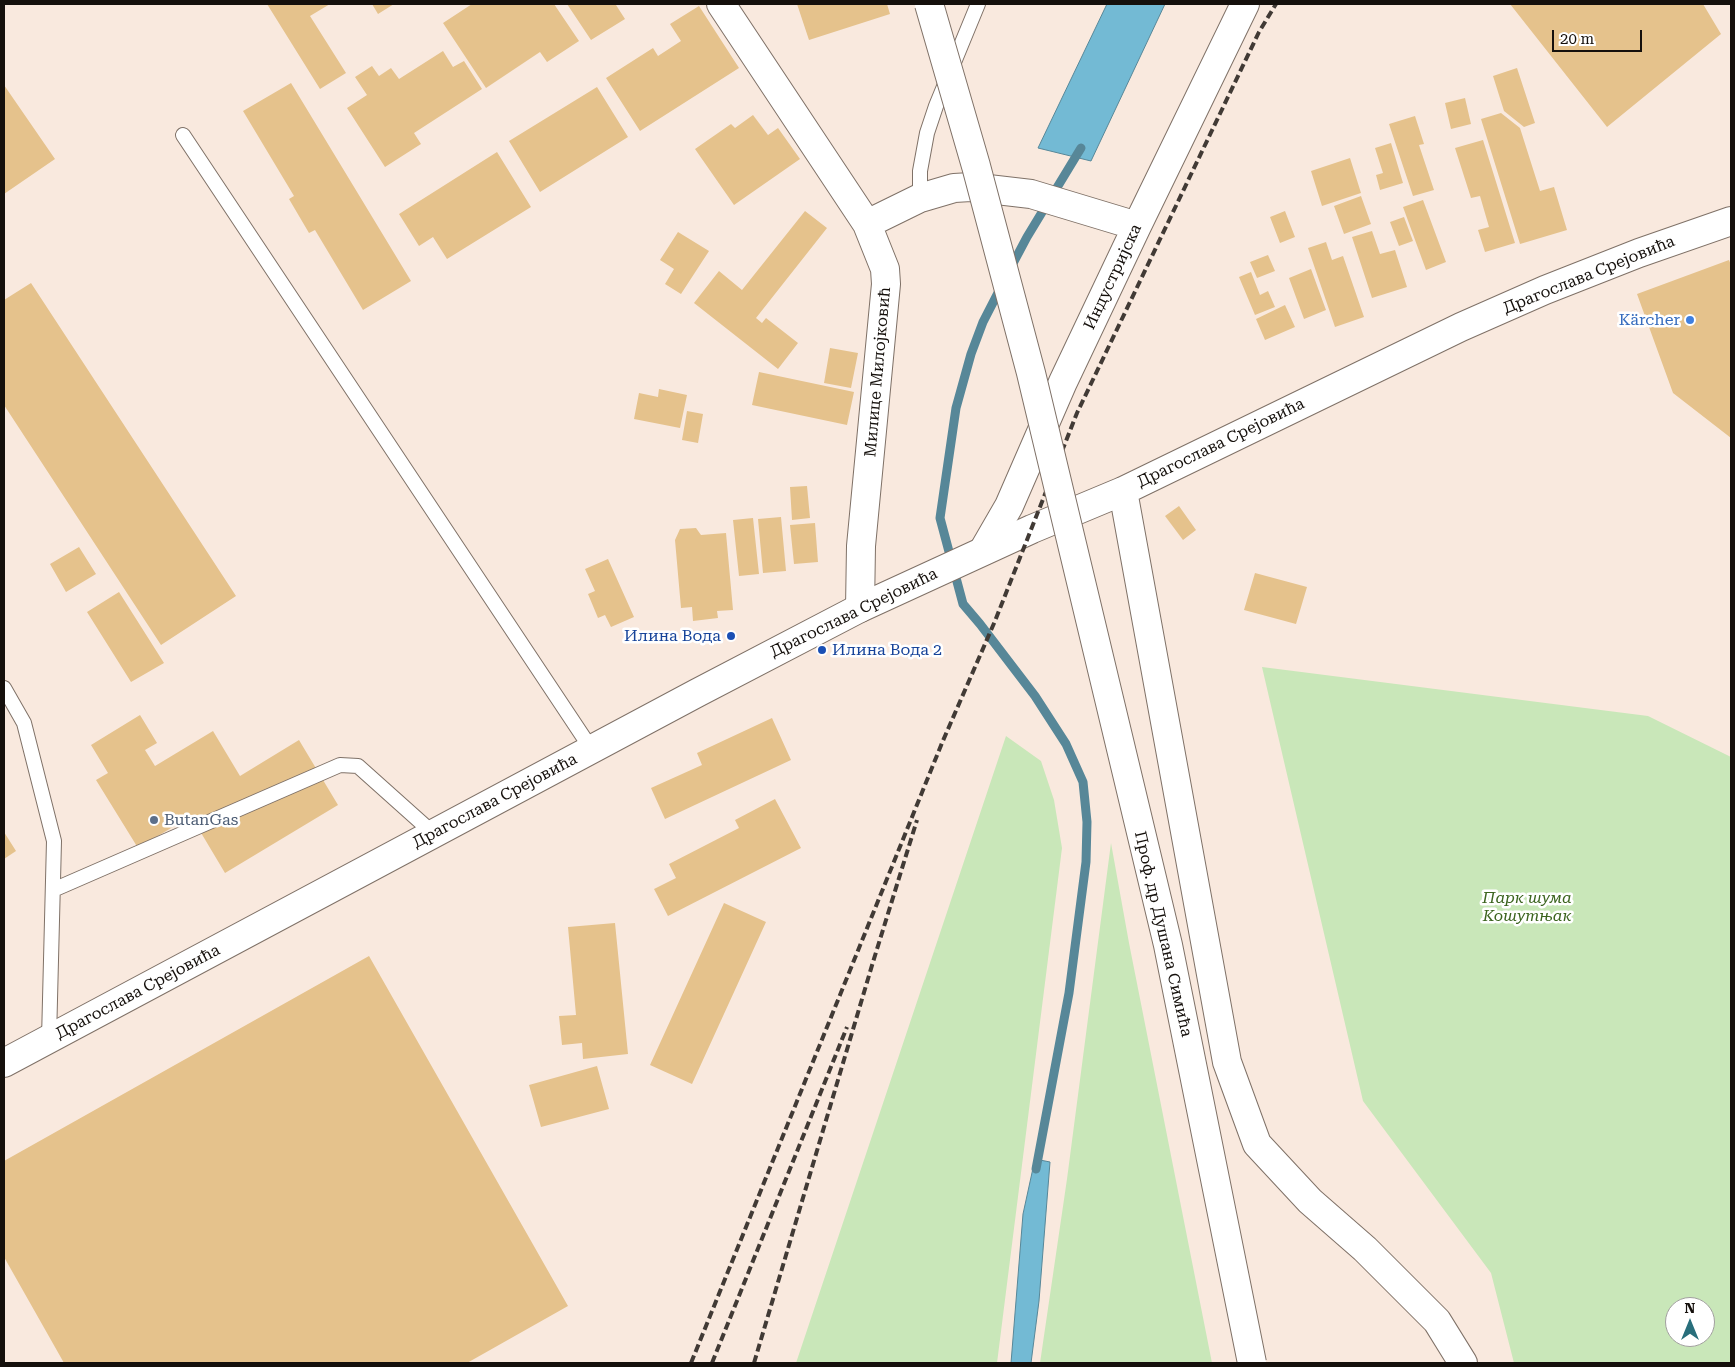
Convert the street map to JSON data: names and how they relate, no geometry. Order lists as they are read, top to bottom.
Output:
{
  "streets": {
    "street": [
      "Драгослава Срејовића",
      "Индустријска",
      "Милице Милојковић",
      "Проф. др Душана Симића"
    ]
  },
  "crossings": [
    ["Драгослава Срејовића", "Индустријска"],
    ["Драгослава Срејовића", "Милице Милојковић"]
  ],
  "parks": ["Парк шума Кошутњак"],
  "places": [
    "Kärcher",
    "Илина Вода",
    "Илина Вода 2",
    "ButanGas"
  ],
  "scale_bar": "20 m",
  "north": "top"
}
